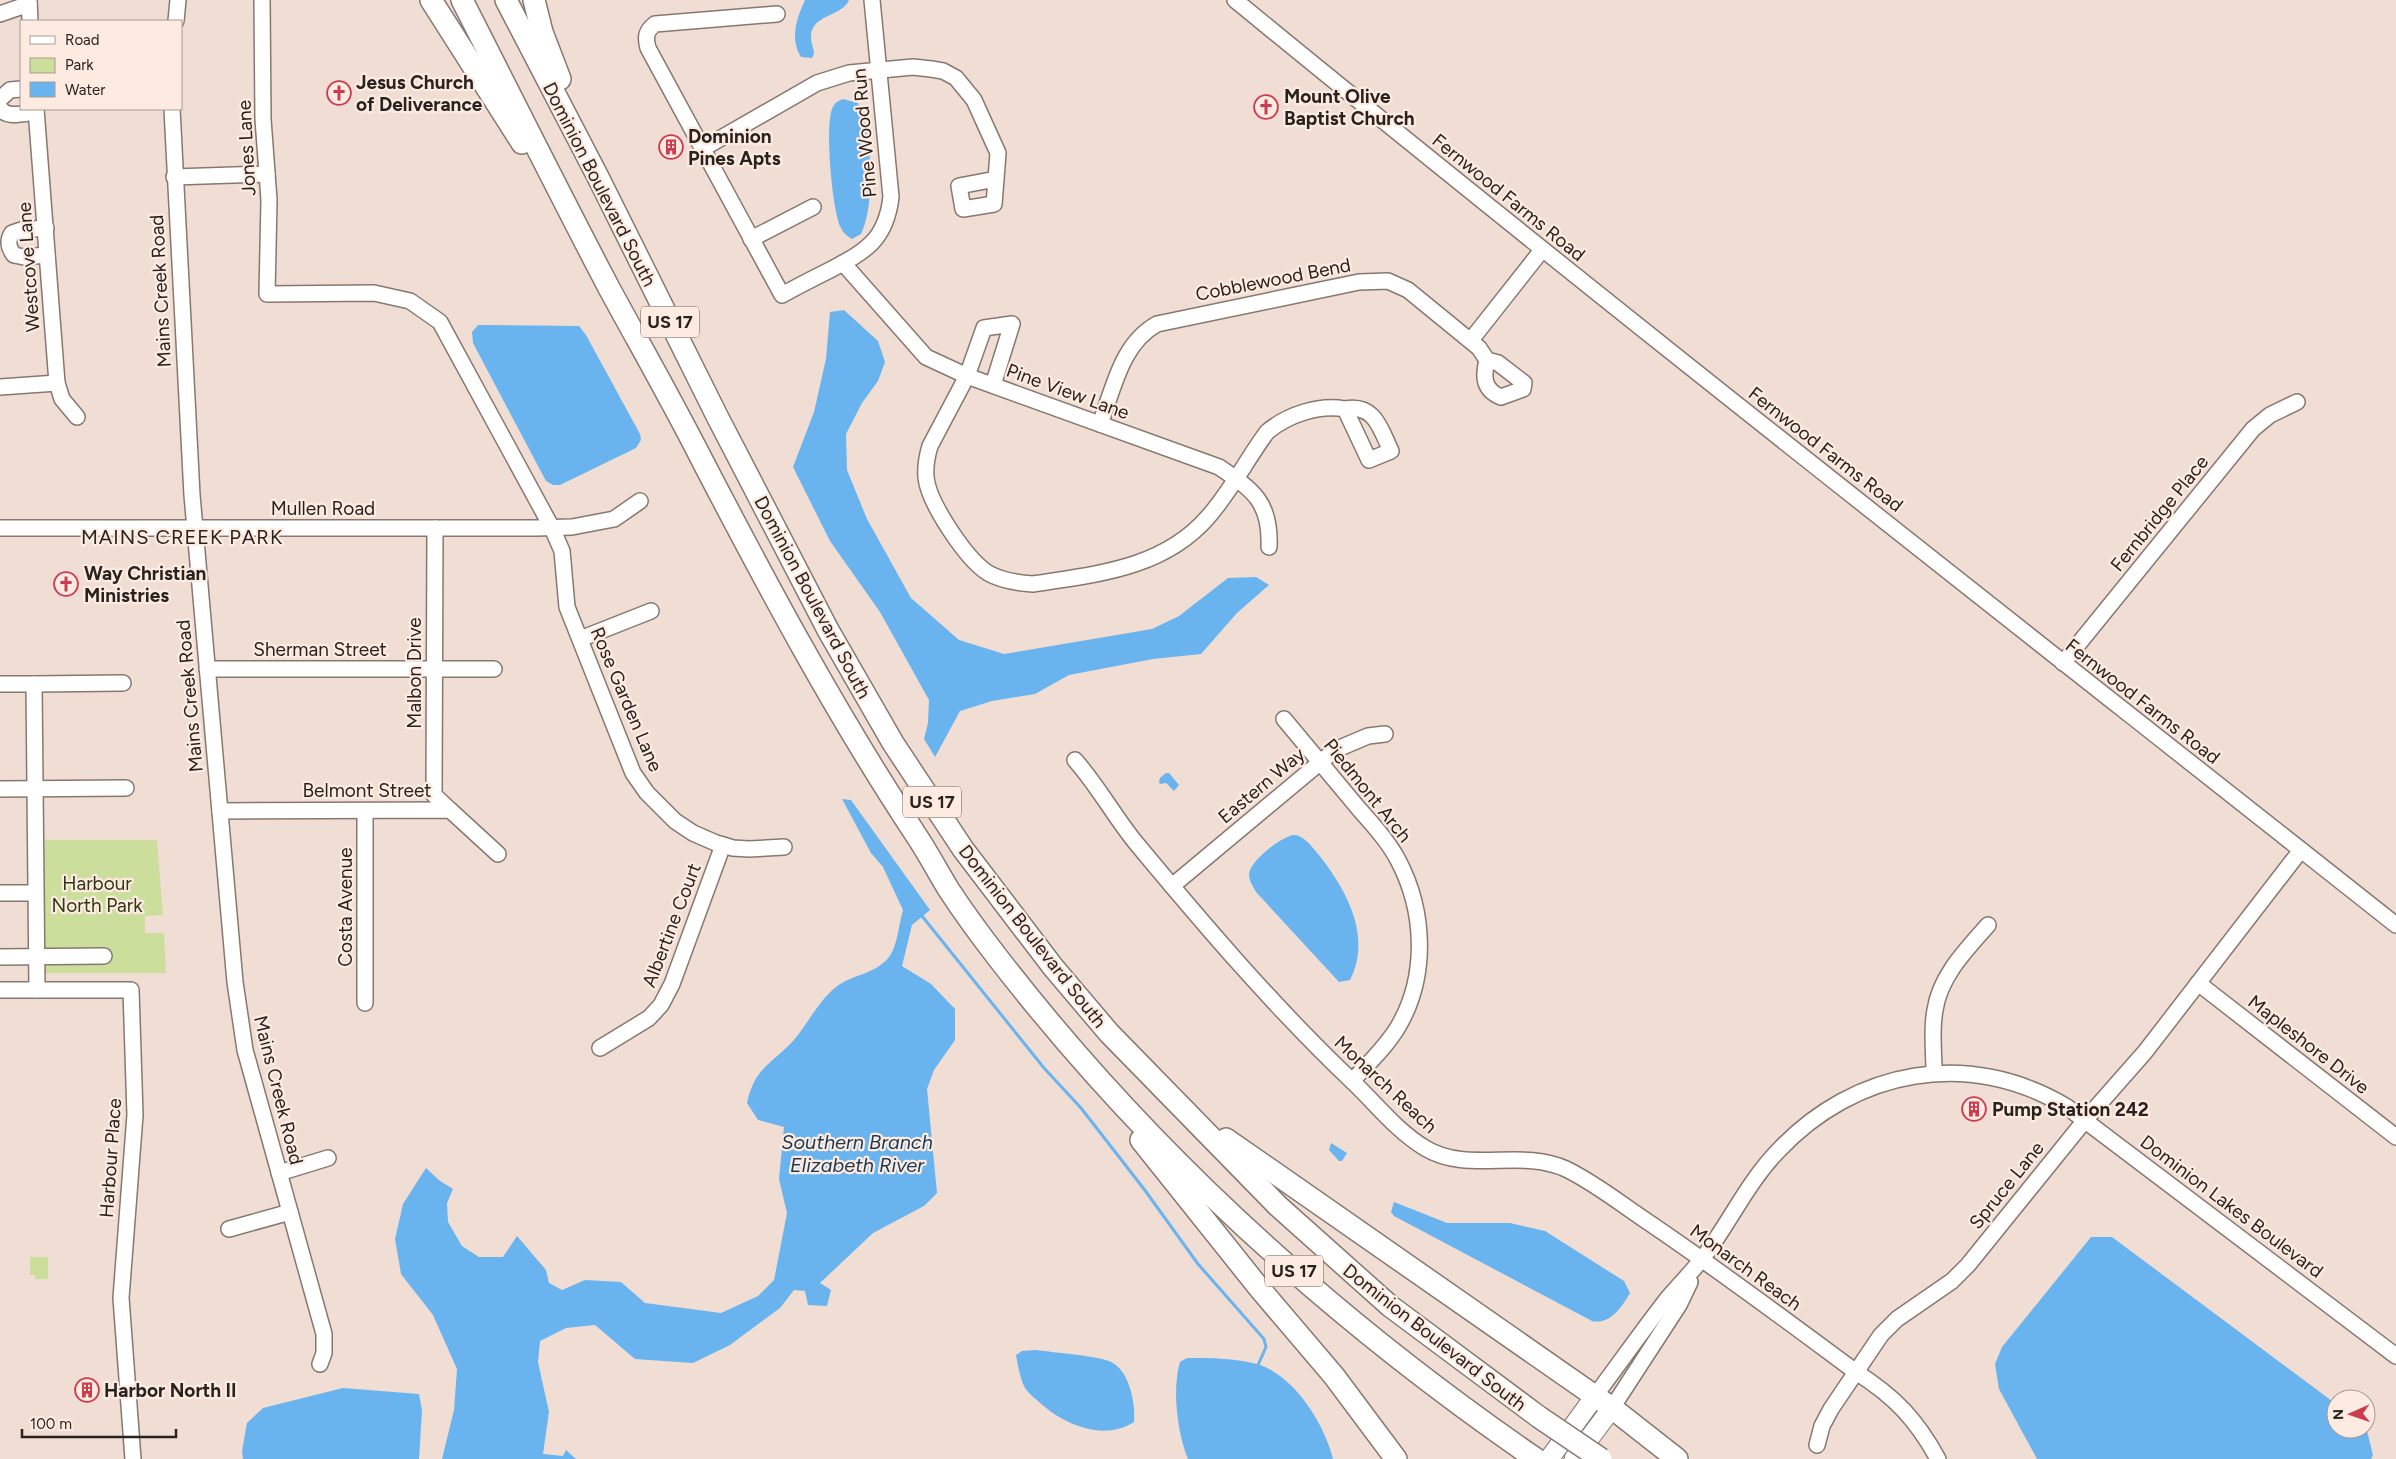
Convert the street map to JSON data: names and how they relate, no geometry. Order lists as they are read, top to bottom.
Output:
{
  "streets": {
    "highway": ["Dominion Boulevard South", "US 17"],
    "street": [
      "Pine Wood Run",
      "Jones Lane",
      "Fernwood Farms Road",
      "Westcove Lane",
      "Cobblewood Bend",
      "Mains Creek Road",
      "Pine View Lane",
      "Mullen Road",
      "Fernbridge Place",
      "Sherman Street",
      "Malbon Drive",
      "Rose Garden Lane",
      "Eastern Way",
      "Belmont Street",
      "Piedmont Arch",
      "Costa Avenue",
      "Albertine Court",
      "Mapleshore Drive",
      "Monarch Reach",
      "Harbour Place",
      "Spruce Lane",
      "Dominion Lakes Boulevard"
    ]
  },
  "crossings": [
    ["Pine Wood Run", "Pine View Lane"],
    ["Jones Lane", "Rose Garden Lane"],
    ["Fernwood Farms Road", "Fernbridge Place"],
    ["Fernwood Farms Road", "Spruce Lane"],
    ["Cobblewood Bend", "Pine View Lane"],
    ["Mains Creek Road", "Mullen Road"],
    ["Mains Creek Road", "Sherman Street"],
    ["Mains Creek Road", "Belmont Street"],
    ["Mullen Road", "Malbon Drive"],
    ["Mullen Road", "Rose Garden Lane"],
    ["Sherman Street", "Malbon Drive"],
    ["Malbon Drive", "Belmont Street"],
    ["Rose Garden Lane", "Albertine Court"],
    ["Eastern Way", "Piedmont Arch"],
    ["Eastern Way", "Monarch Reach"],
    ["Belmont Street", "Costa Avenue"],
    ["Piedmont Arch", "Monarch Reach"],
    ["Mapleshore Drive", "Spruce Lane"],
    ["Monarch Reach", "Spruce Lane"],
    ["Monarch Reach", "Dominion Lakes Boulevard"],
    ["Spruce Lane", "Dominion Lakes Boulevard"]
  ],
  "districts": ["MAINS CREEK PARK"],
  "water": ["Southern Branch Elizabeth River"],
  "parks": ["Harbour North Park"],
  "places": {
    "church": ["Jesus Church of Deliverance", "Mount Olive Baptist Church", "Way Christian Ministries"],
    "building": ["Dominion Pines Apts", "Pump Station 242", "Harbor North II"]
  },
  "legend": ["Road", "Park", "Water"],
  "scale_bar": "100 m",
  "north": "left"
}
